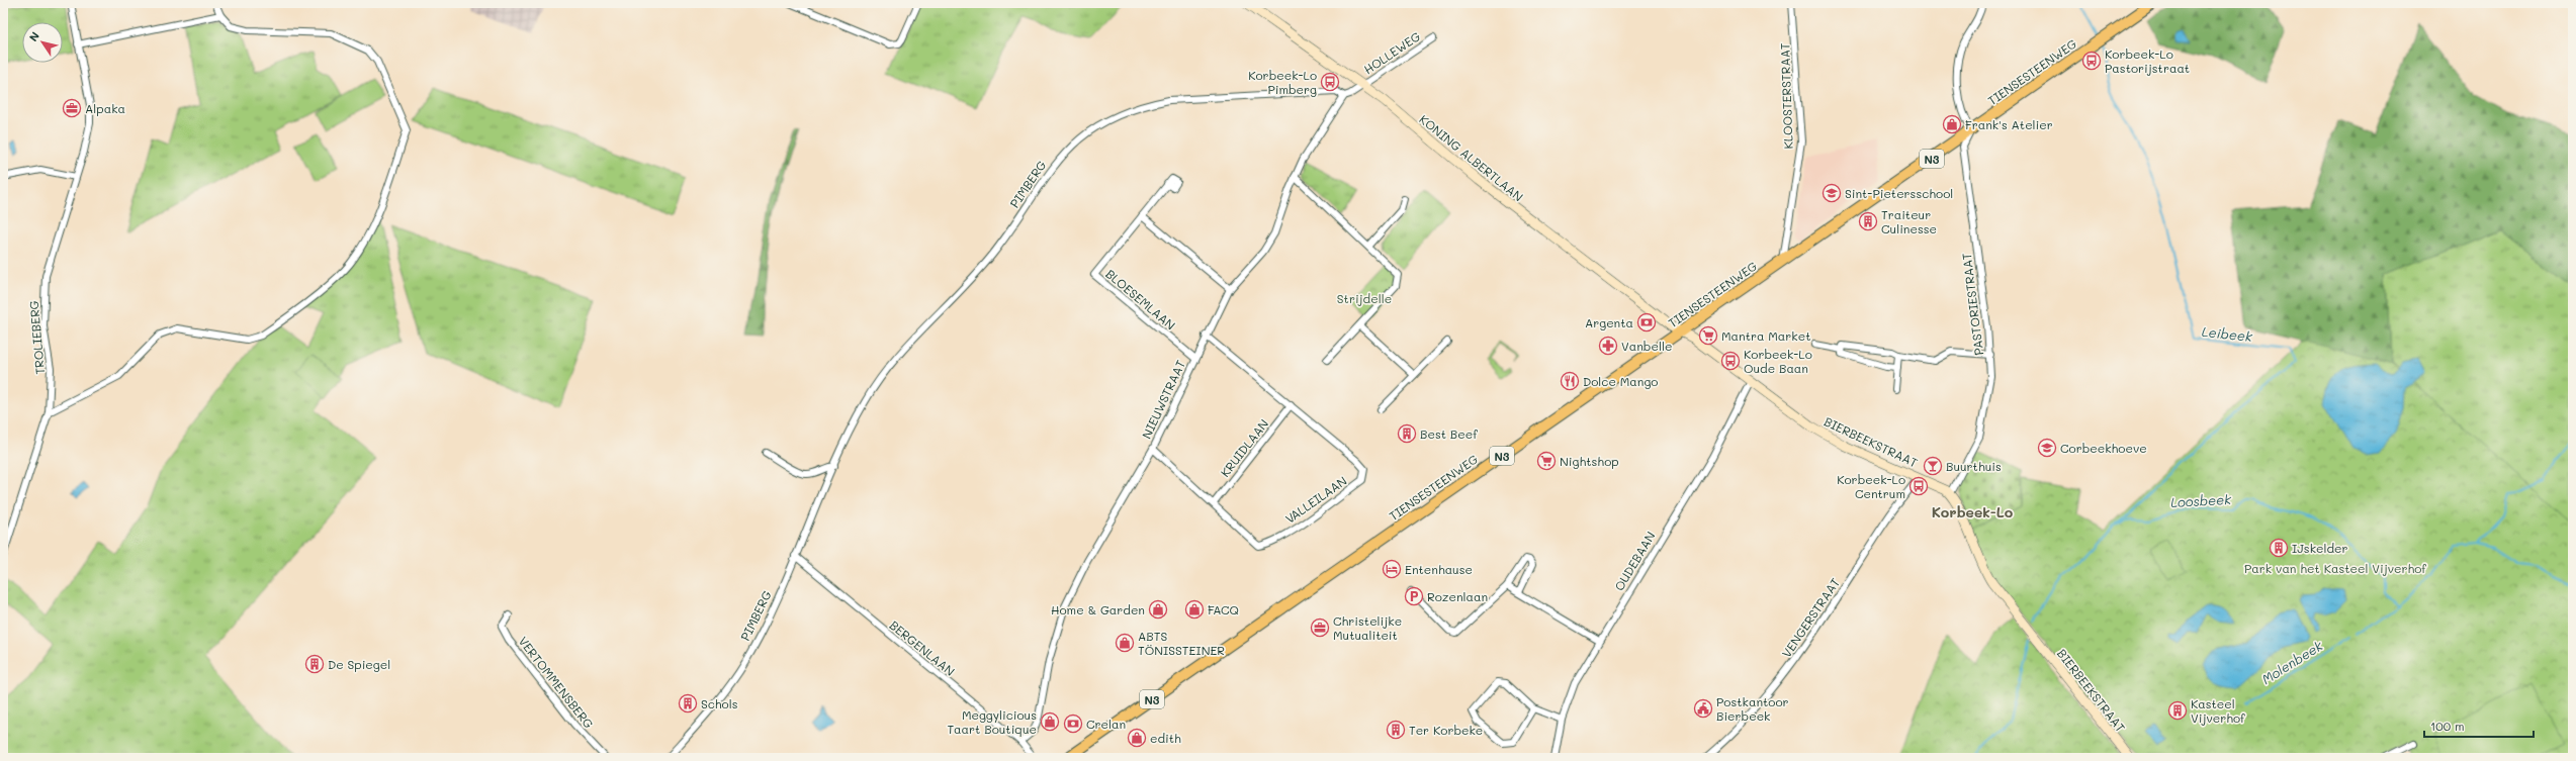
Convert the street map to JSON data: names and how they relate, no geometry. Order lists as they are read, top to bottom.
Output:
{
  "streets": {
    "main road": ["TIENSESTEENWEG", "N3"],
    "street": [
      "HOLLEWEG",
      "KLOOSTERSTRAAT",
      "KONING ALBERTLAAN",
      "PIMBERG",
      "BLOESEMLAAN",
      "PASTORIESTRAAT",
      "TROLIEBERG",
      "NIEUWSTRAAT",
      "BIERBEEKSTRAAT",
      "KRUIDLAAN",
      "VALLEILAAN",
      "OUDEBAAN",
      "VENGERSTRAAT",
      "BERGENLAAN",
      "VERTOMMENSBERG"
    ]
  },
  "crossings": [
    ["HOLLEWEG", "KONING ALBERTLAAN"],
    ["HOLLEWEG", "NIEUWSTRAAT"],
    ["TIENSESTEENWEG", "KLOOSTERSTRAAT"],
    ["TIENSESTEENWEG", "KONING ALBERTLAAN"],
    ["TIENSESTEENWEG", "PASTORIESTRAAT"],
    ["TIENSESTEENWEG", "BIERBEEKSTRAAT"],
    ["KONING ALBERTLAAN", "NIEUWSTRAAT"],
    ["KONING ALBERTLAAN", "BIERBEEKSTRAAT"],
    ["PIMBERG", "NIEUWSTRAAT"],
    ["PIMBERG", "BERGENLAAN"],
    ["BLOESEMLAAN", "NIEUWSTRAAT"],
    ["PASTORIESTRAAT", "BIERBEEKSTRAAT"],
    ["NIEUWSTRAAT", "VALLEILAAN"],
    ["NIEUWSTRAAT", "BERGENLAAN"],
    ["BIERBEEKSTRAAT", "OUDEBAAN"],
    ["BIERBEEKSTRAAT", "VENGERSTRAAT"],
    ["KRUIDLAAN", "VALLEILAAN"]
  ],
  "districts": ["Korbeek-Lo"],
  "water": ["Leibeek", "Loosbeek", "Molenbeek"],
  "parks": ["Strijdelle", "Park van het Kasteel Vijverhof"],
  "places": {
    "bus stop": [
      "Korbeek-Lo Pastorijstraat",
      "Korbeek-Lo Pimberg",
      "Korbeek-Lo Oude Baan",
      "Korbeek-Lo Centrum"
    ],
    "office": ["Alpaka", "Christelijke Mutualiteit"],
    "shop": [
      "Frank's Atelier",
      "Home & Garden",
      "FACQ",
      "ABTS TÖNISSTEINER",
      "Meggylicious Taart Boutique",
      "edith"
    ],
    "school or university": ["Sint-Pietersschool", "Corbeekhoeve"],
    "building": [
      "Traiteur Culinesse",
      "Best Beef",
      "IJskelder",
      "De Spiegel",
      "Schols",
      "Kasteel Vijverhof",
      "Ter Korbeke"
    ],
    "bank": ["Argenta", "Crelan"],
    "supermarket": ["Mantra Market", "Nightshop"],
    "pharmacy": ["Vanbelle"],
    "restaurant": ["Dolce Mango"],
    "bar": ["Buurthuis"],
    "hotel": ["Entenhause"],
    "parking": ["Rozenlaan"],
    "public building": ["Postkantoor Bierbeek"]
  },
  "scale_bar": "100 m",
  "north": "top left"
}
